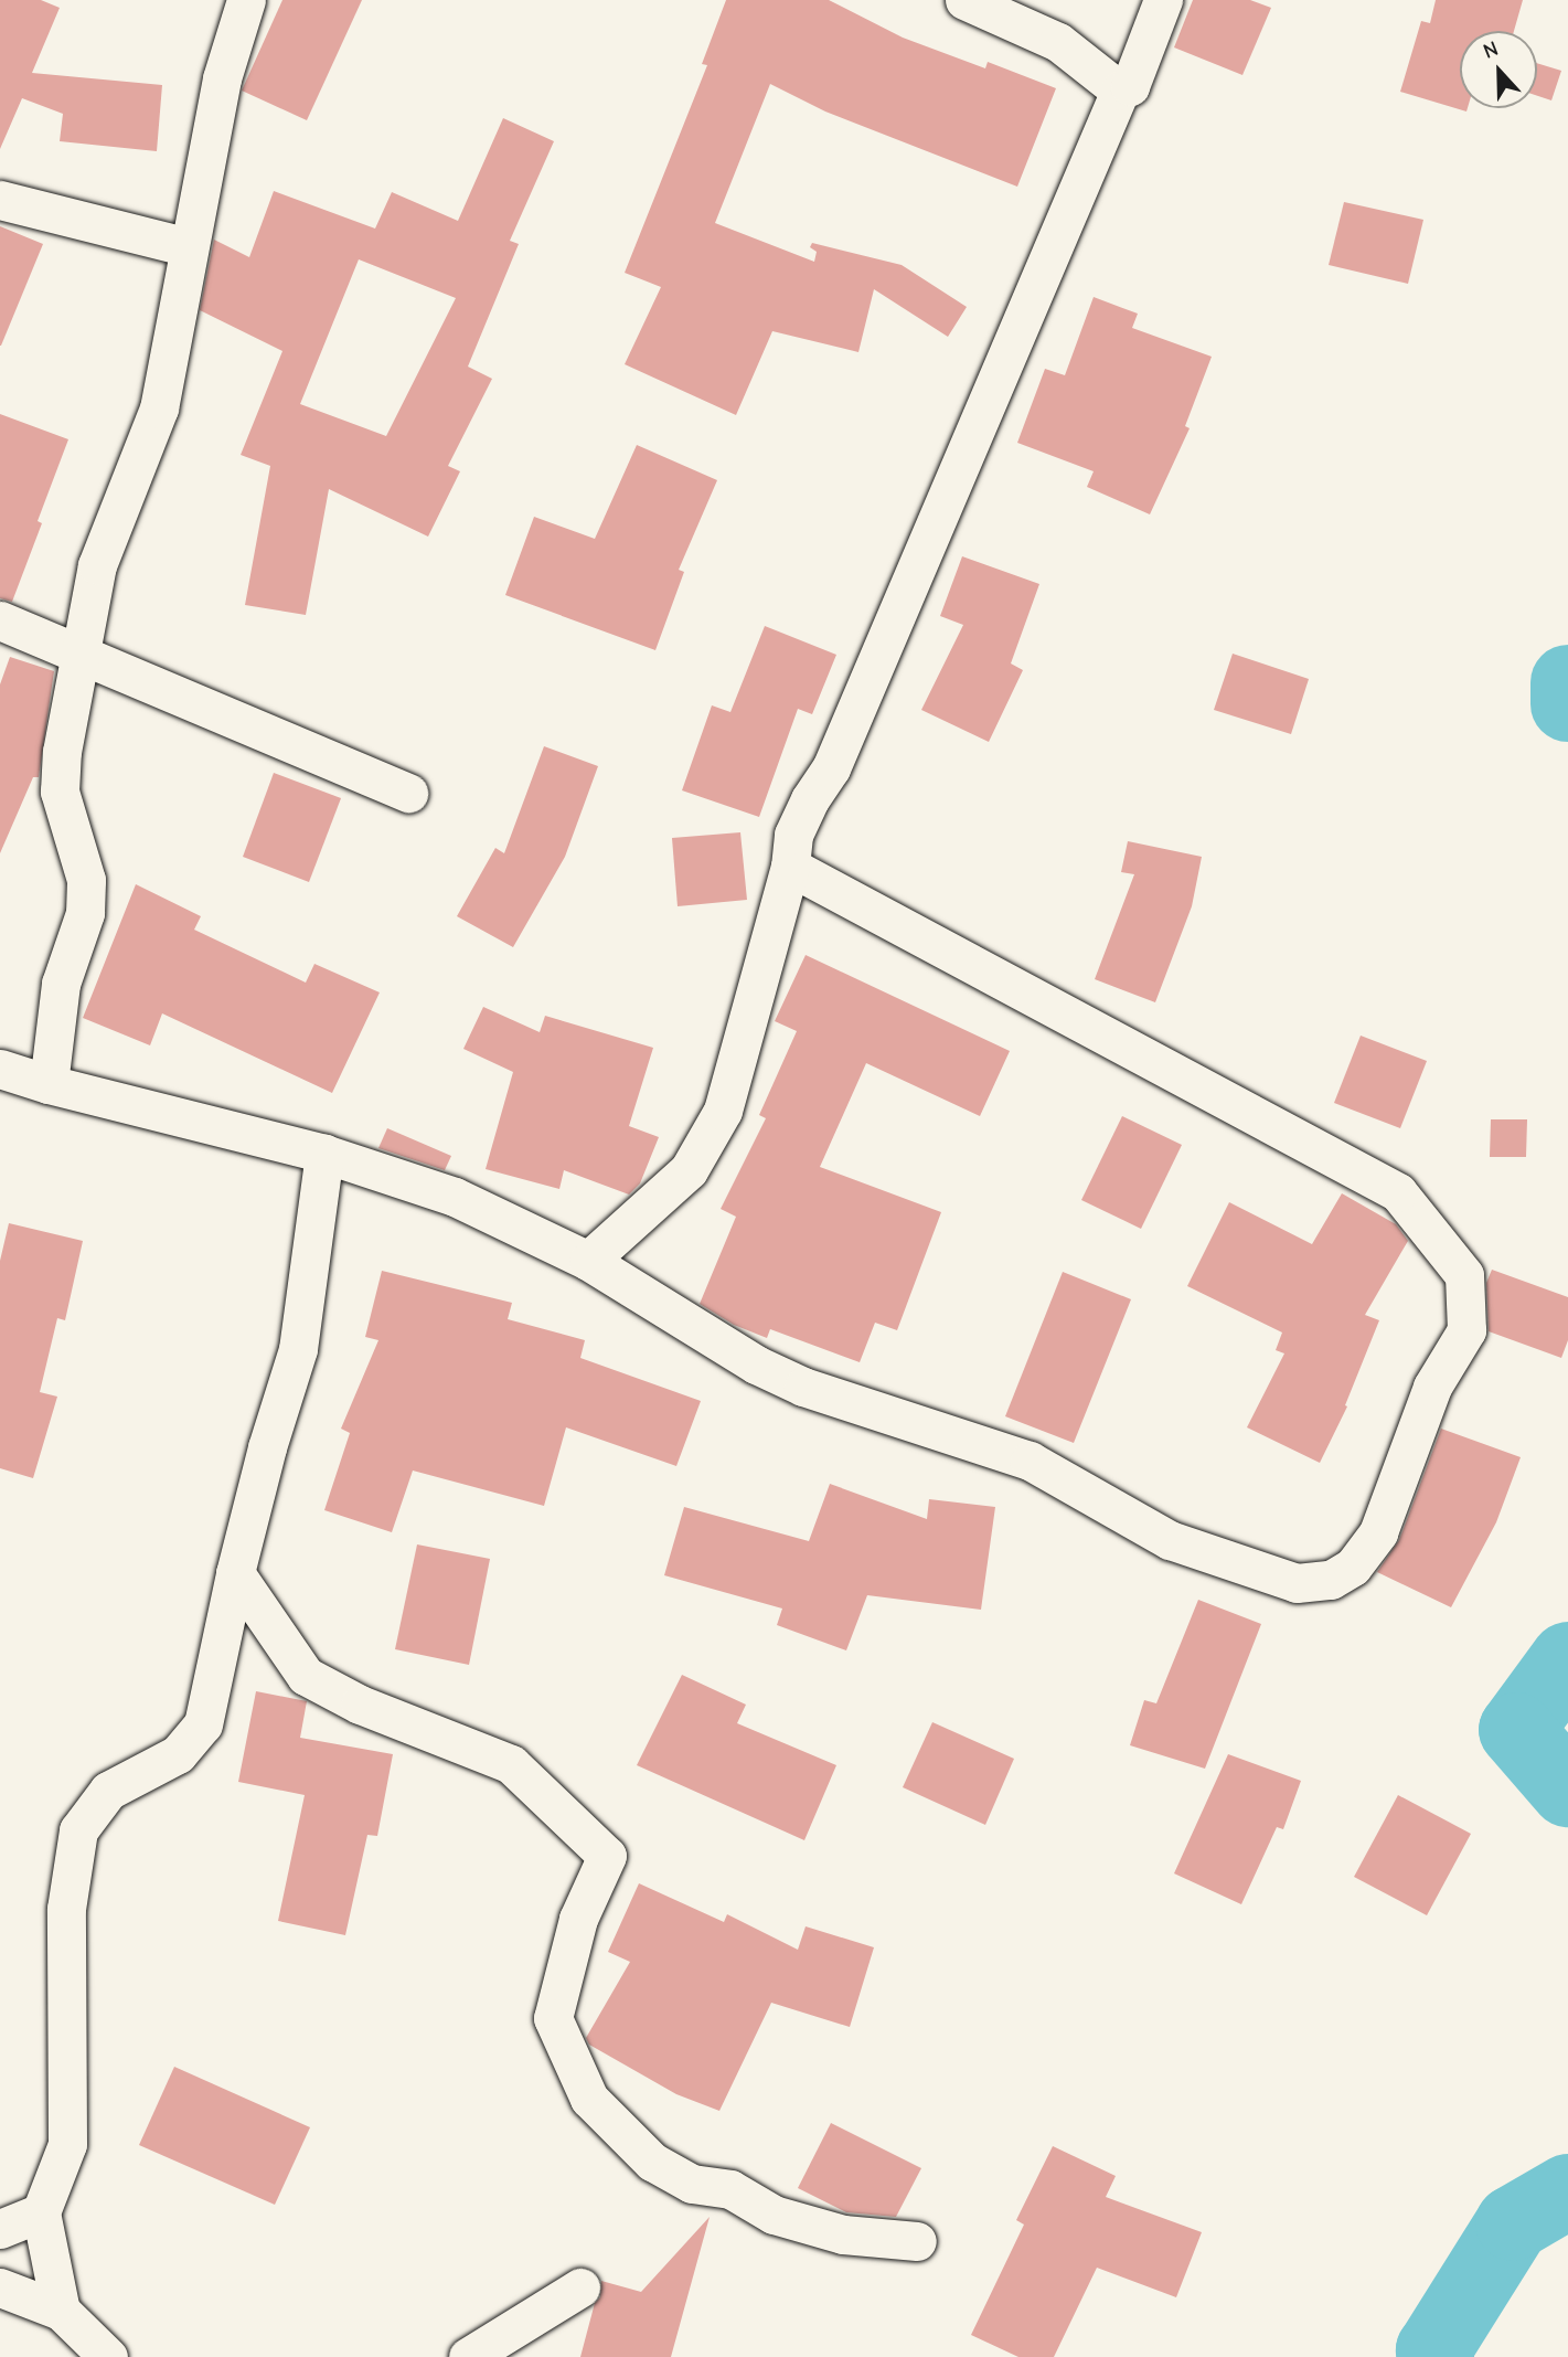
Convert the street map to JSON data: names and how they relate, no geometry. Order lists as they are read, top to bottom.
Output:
{
  "north": "top"
}
